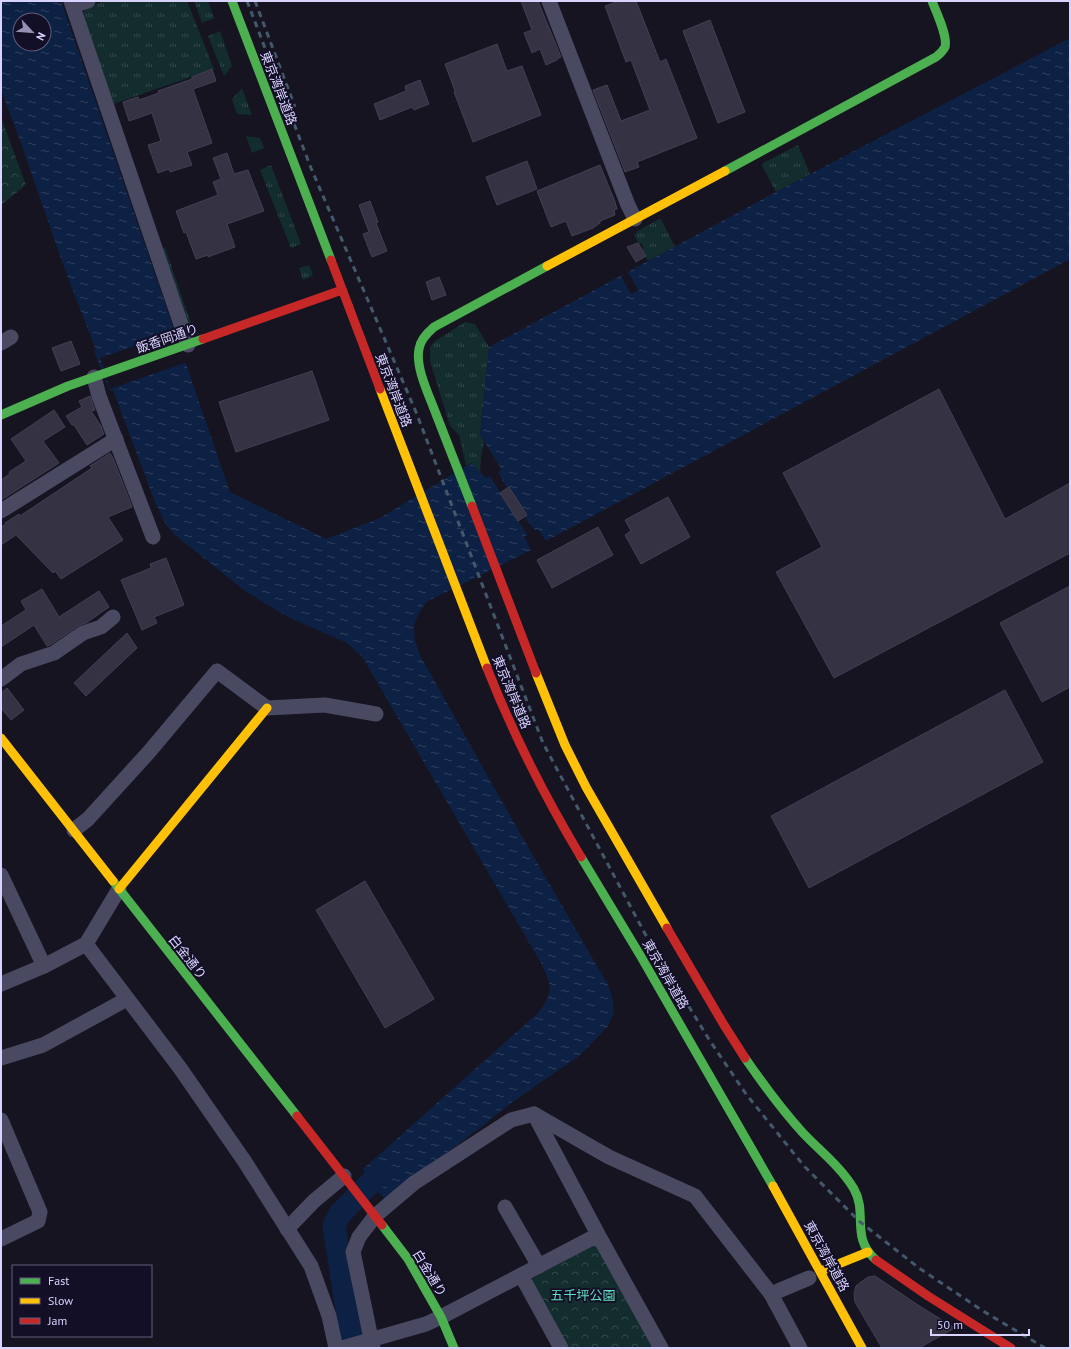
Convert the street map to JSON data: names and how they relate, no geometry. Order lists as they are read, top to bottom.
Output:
{
  "streets": {
    "main road": ["東京湾岸道路", "飯香岡通り", "白金通り"]
  },
  "crossings": [
    ["東京湾岸道路", "飯香岡通り"]
  ],
  "parks": ["五千坪公園"],
  "legend": ["Fast", "Slow", "Jam"],
  "scale_bar": "50 m",
  "north": "bottom right"
}
